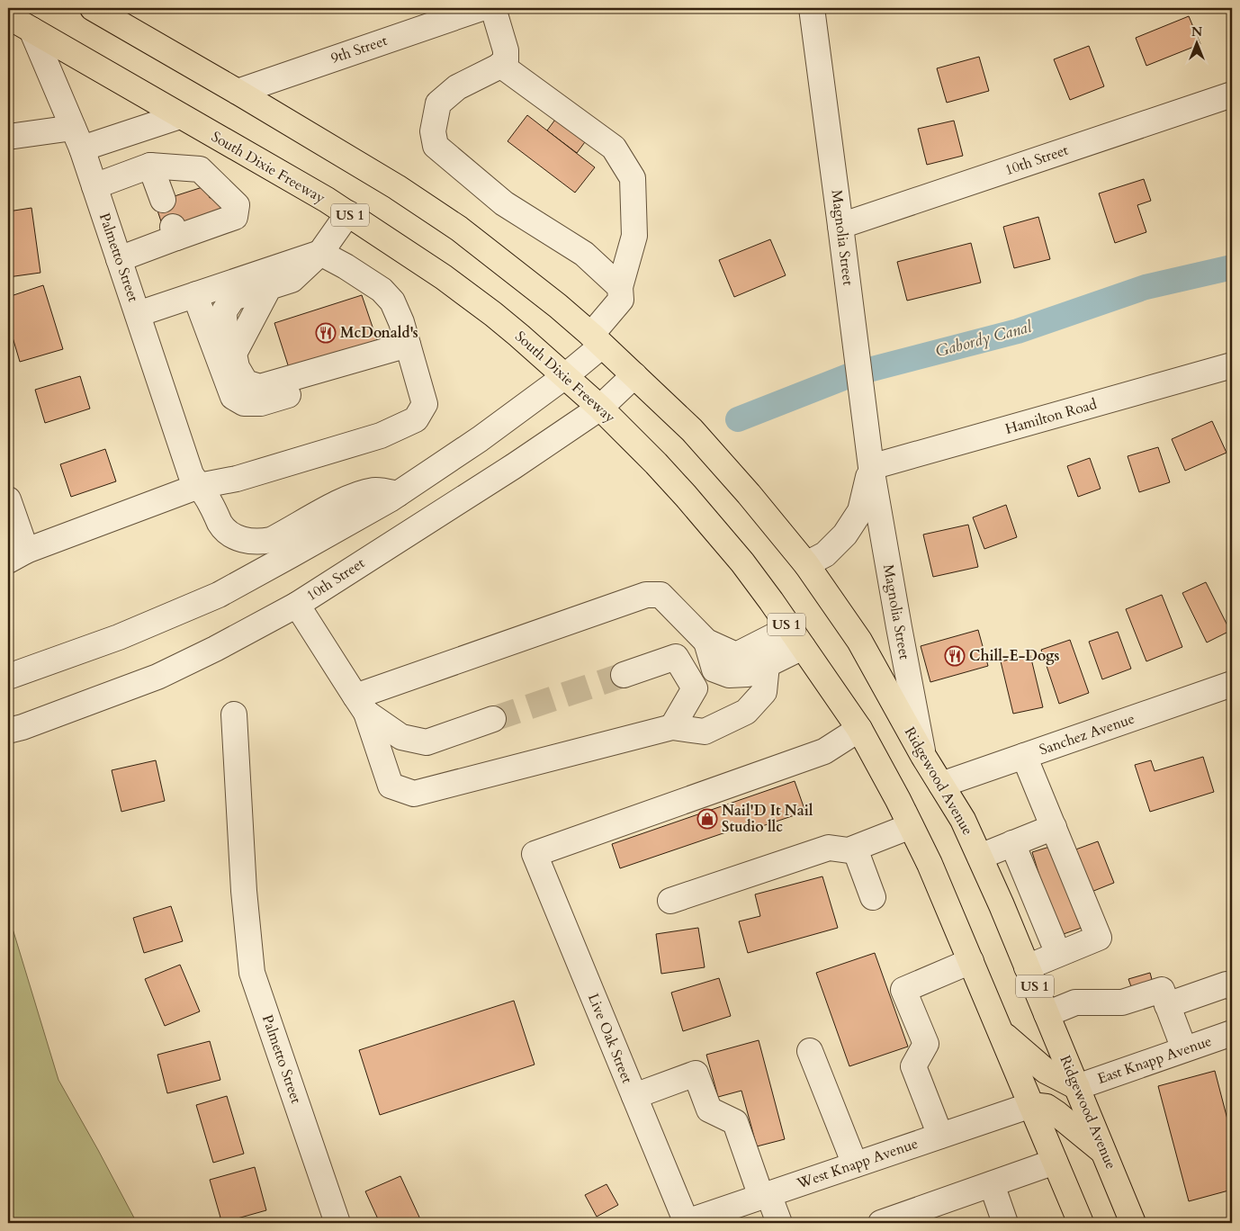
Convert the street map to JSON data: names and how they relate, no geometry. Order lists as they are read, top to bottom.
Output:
{
  "streets": {
    "main road": ["South Dixie Freeway", "US 1", "Ridgewood Avenue"],
    "street": [
      "9th Street",
      "10th Street",
      "Magnolia Street",
      "Palmetto Street",
      "Hamilton Road",
      "Sanchez Avenue",
      "Live Oak Street",
      "East Knapp Avenue",
      "West Knapp Avenue"
    ]
  },
  "crossings": [
    ["9th Street", "US 1"],
    ["10th Street", "South Dixie Freeway"],
    ["10th Street", "US 1"],
    ["10th Street", "Magnolia Street"],
    ["10th Street", "Ridgewood Avenue"],
    ["South Dixie Freeway", "US 1"],
    ["South Dixie Freeway", "Palmetto Street"],
    ["US 1", "Ridgewood Avenue"],
    ["US 1", "Live Oak Street"],
    ["US 1", "West Knapp Avenue"],
    ["Magnolia Street", "Hamilton Road"],
    ["Magnolia Street", "Ridgewood Avenue"],
    ["Sanchez Avenue", "Ridgewood Avenue"],
    ["Ridgewood Avenue", "East Knapp Avenue"],
    ["Live Oak Street", "West Knapp Avenue"]
  ],
  "water": ["Gabordy Canal"],
  "places": {
    "restaurant": ["McDonald's", "Chill-E-Dogs"],
    "shop": ["Nail'D It Nail Studio llc"]
  },
  "north": "top"
}
